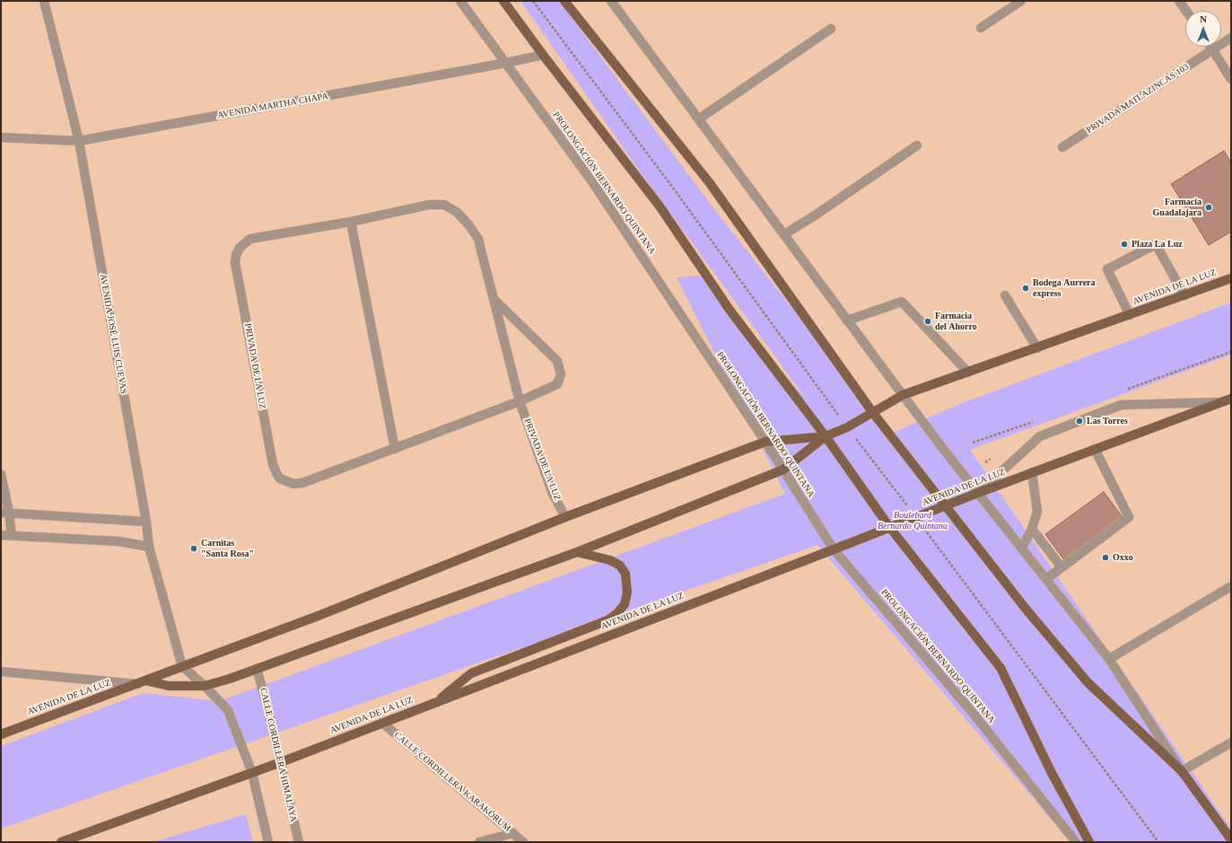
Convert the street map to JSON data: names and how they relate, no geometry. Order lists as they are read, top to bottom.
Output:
{
  "streets": {
    "main road": ["AVENIDA DE LA LUZ"],
    "street": [
      "PRIVADA MATLAZINCAS 103",
      "AVENIDA MARTHA CHAPA",
      "PROLONGACIÓN BERNARDO QUINTANA",
      "AVENIDA JOSÉ LUIS CUEVAS",
      "PRIVADA DE LA LUZ",
      "CALLE CORDILLERA HIMALAYA",
      "CALLE CORDILLERA KARAKÓRUM"
    ]
  },
  "crossings": [
    ["AVENIDA MARTHA CHAPA", "PROLONGACIÓN BERNARDO QUINTANA"],
    ["AVENIDA MARTHA CHAPA", "AVENIDA JOSÉ LUIS CUEVAS"],
    ["PROLONGACIÓN BERNARDO QUINTANA", "AVENIDA DE LA LUZ"],
    ["AVENIDA DE LA LUZ", "AVENIDA JOSÉ LUIS CUEVAS"],
    ["AVENIDA DE LA LUZ", "PRIVADA DE LA LUZ"],
    ["AVENIDA DE LA LUZ", "CALLE CORDILLERA HIMALAYA"],
    ["AVENIDA DE LA LUZ", "CALLE CORDILLERA KARAKÓRUM"]
  ],
  "parks": ["Boulebard Bernardo Quintana"],
  "places": [
    "Farmacia Guadalajara",
    "Plaza La Luz",
    "Bodega Aurrera express",
    "Farmacia del Ahorro",
    "Las Torres",
    "Carnitas \"Santa Rosa\"",
    "Oxxo"
  ],
  "north": "top"
}
